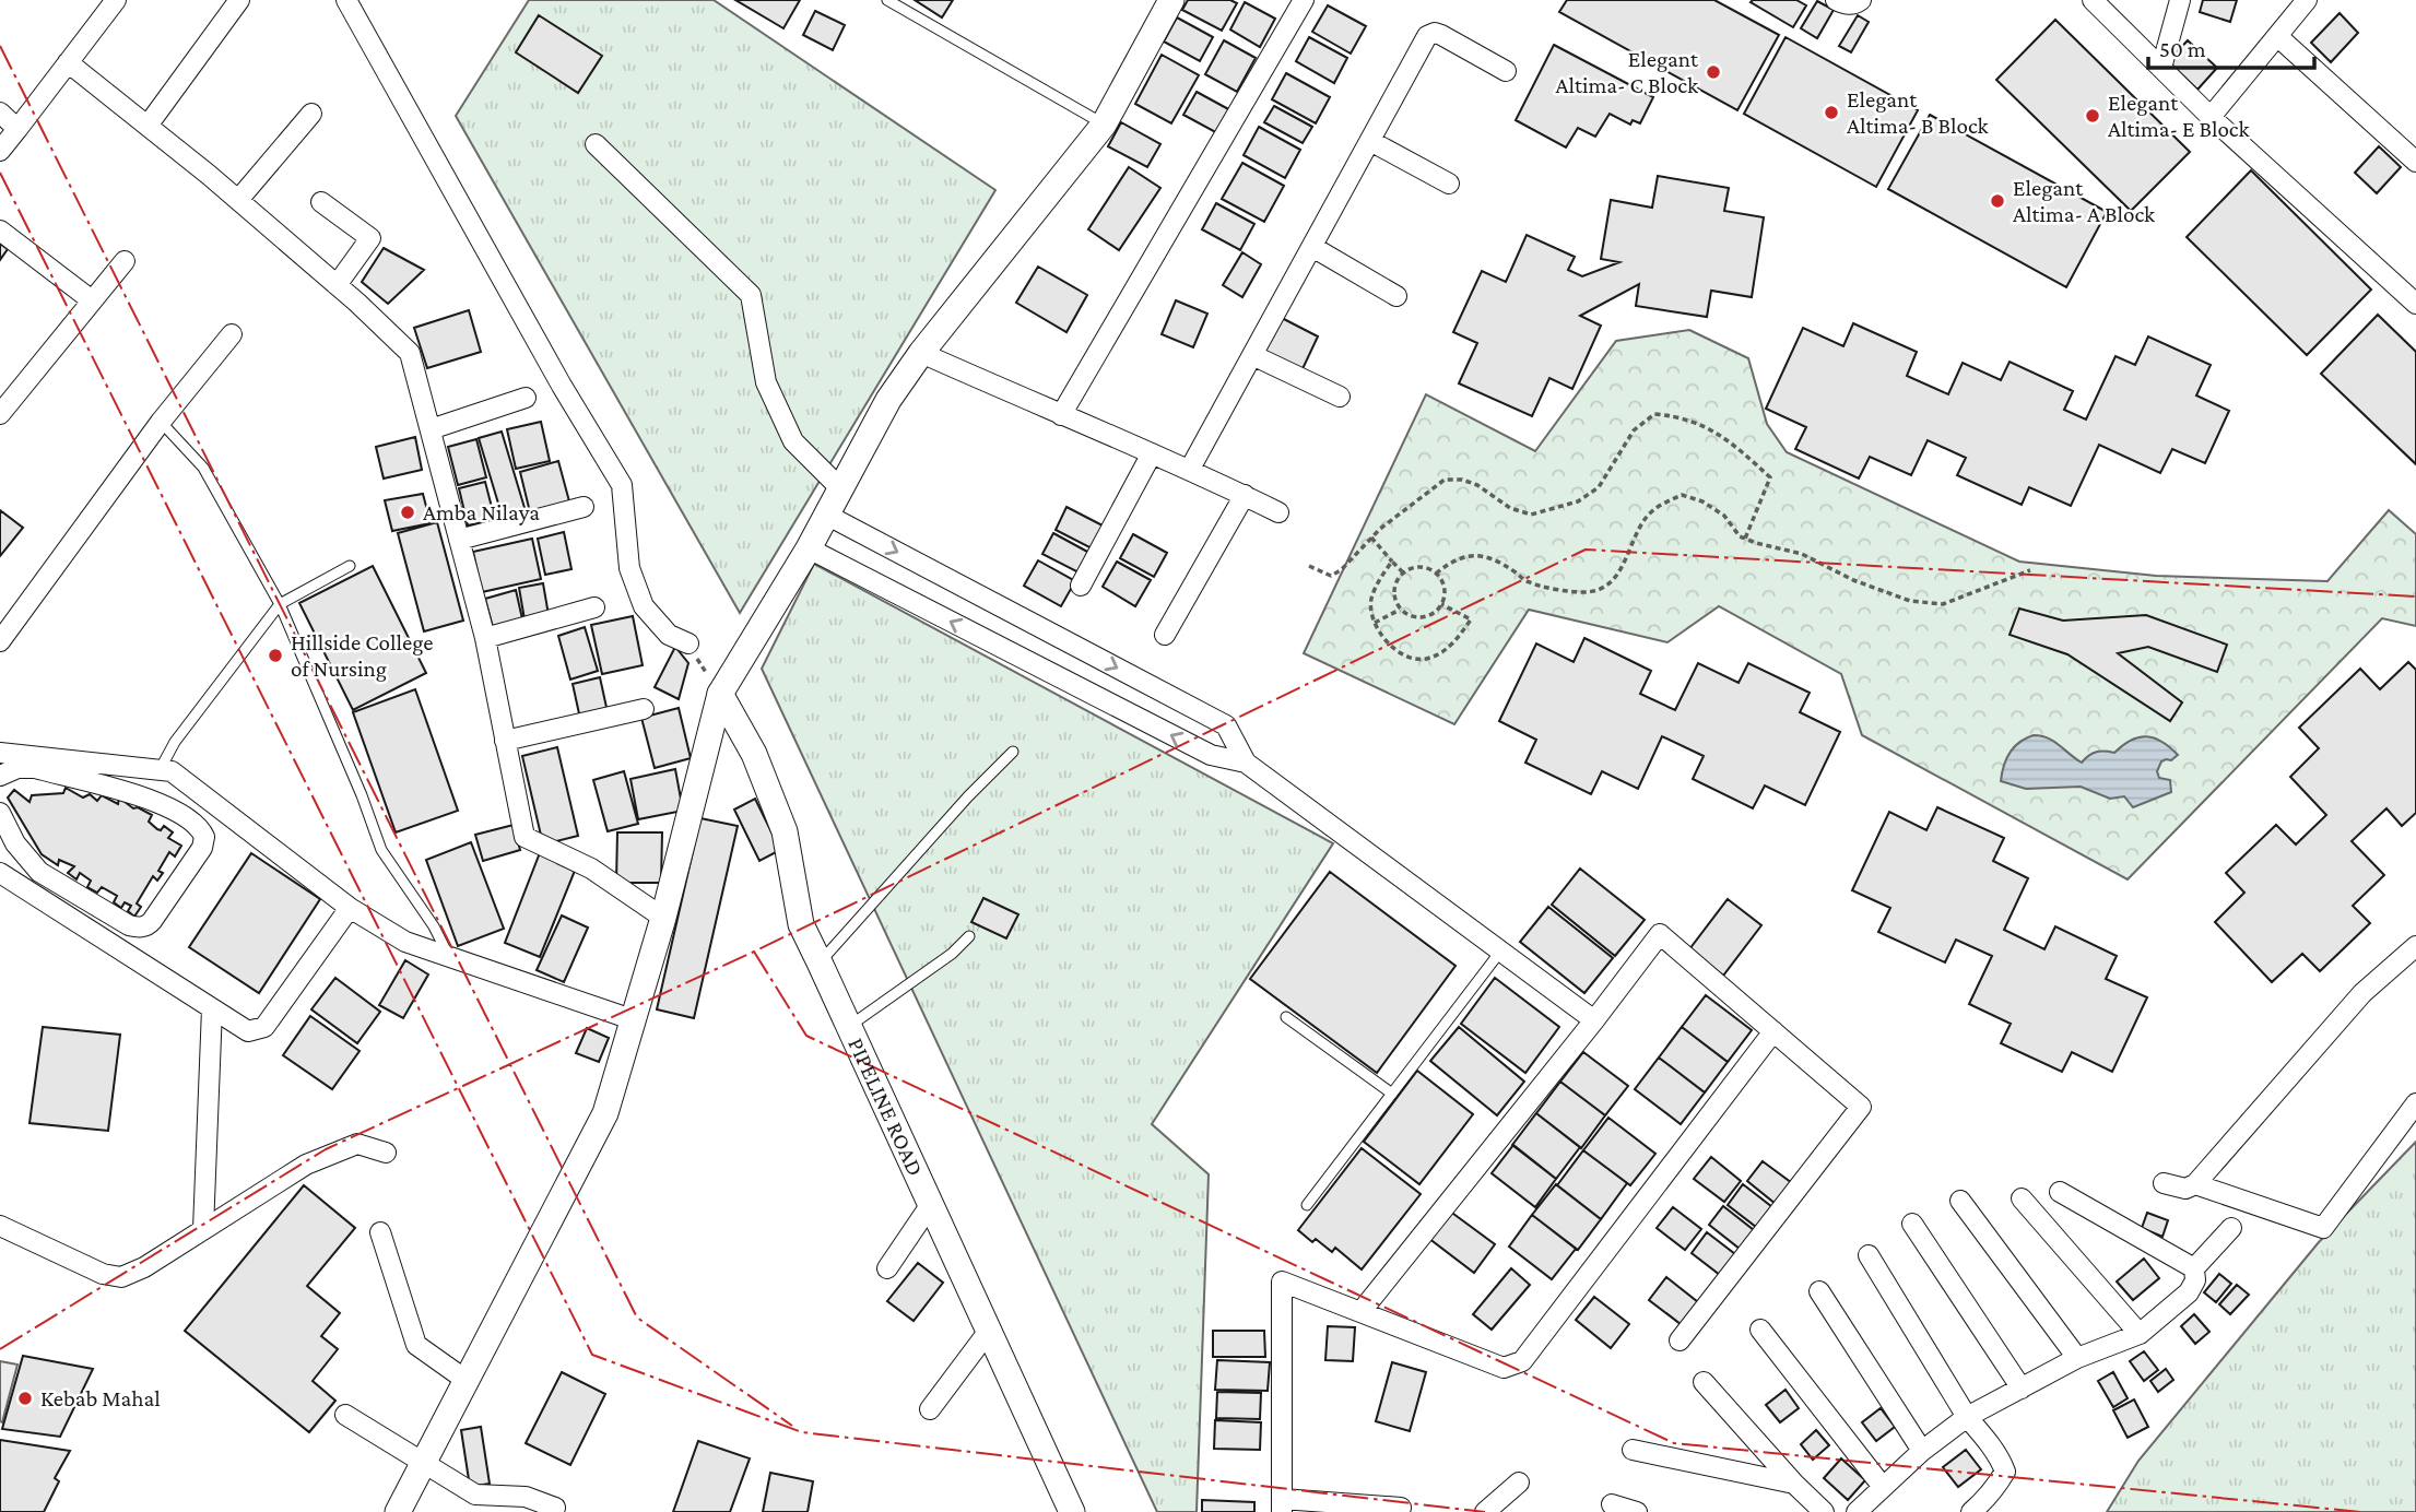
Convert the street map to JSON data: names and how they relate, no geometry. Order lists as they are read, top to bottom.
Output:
{
  "streets": {
    "street": ["PIPELINE ROAD"]
  },
  "places": [
    "Elegant Altima- C Block",
    "Elegant Altima- B Block",
    "Elegant Altima- E Block",
    "Elegant Altima- A Block",
    "Amba Nilaya",
    "Hillside College of Nursing",
    "Kebab Mahal"
  ],
  "scale_bar": "50 m"
}
